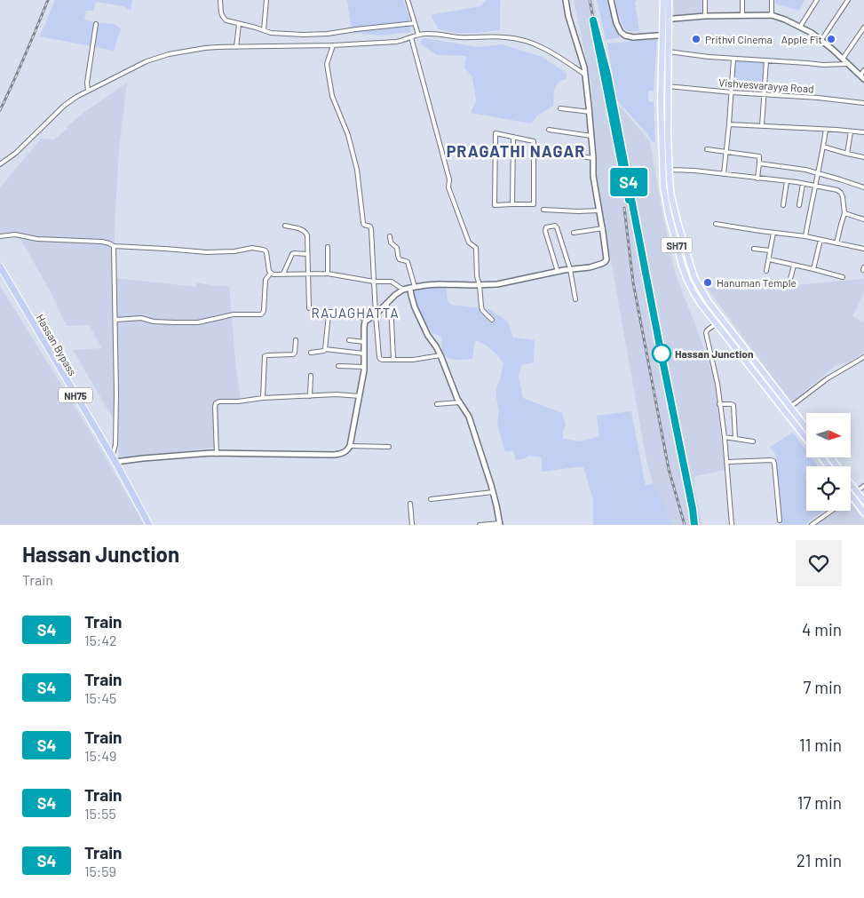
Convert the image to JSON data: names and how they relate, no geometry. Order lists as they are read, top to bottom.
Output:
{
  "streets": {
    "highway": ["Hassan Bypass", "NH75"],
    "main road": ["SH71"],
    "street": ["Vishvesvarayya Road"]
  },
  "crossings": [
    ["Vishvesvarayya Road", "SH71"]
  ],
  "districts": ["PRAGATHI NAGAR", "RAJAGHATTA"],
  "places": [
    "Prithvi Cinema",
    "Apple Fit",
    "Hanuman Temple",
    "Hassan Junction"
  ],
  "north": "right",
  "page": {
    "on_map": "S4",
    "heading": ["Hassan Junction", "Train"],
    "list": [
      {
        "mark": "S4",
        "name": "Train",
        "note": "15:42",
        "value": "4 min"
      },
      {
        "mark": "S4",
        "name": "Train",
        "note": "15:45",
        "value": "7 min"
      },
      {
        "mark": "S4",
        "name": "Train",
        "note": "15:49",
        "value": "11 min"
      },
      {
        "mark": "S4",
        "name": "Train",
        "note": "15:55",
        "value": "17 min"
      },
      {
        "mark": "S4",
        "name": "Train",
        "note": "15:59",
        "value": "21 min"
      }
    ]
  }
}
